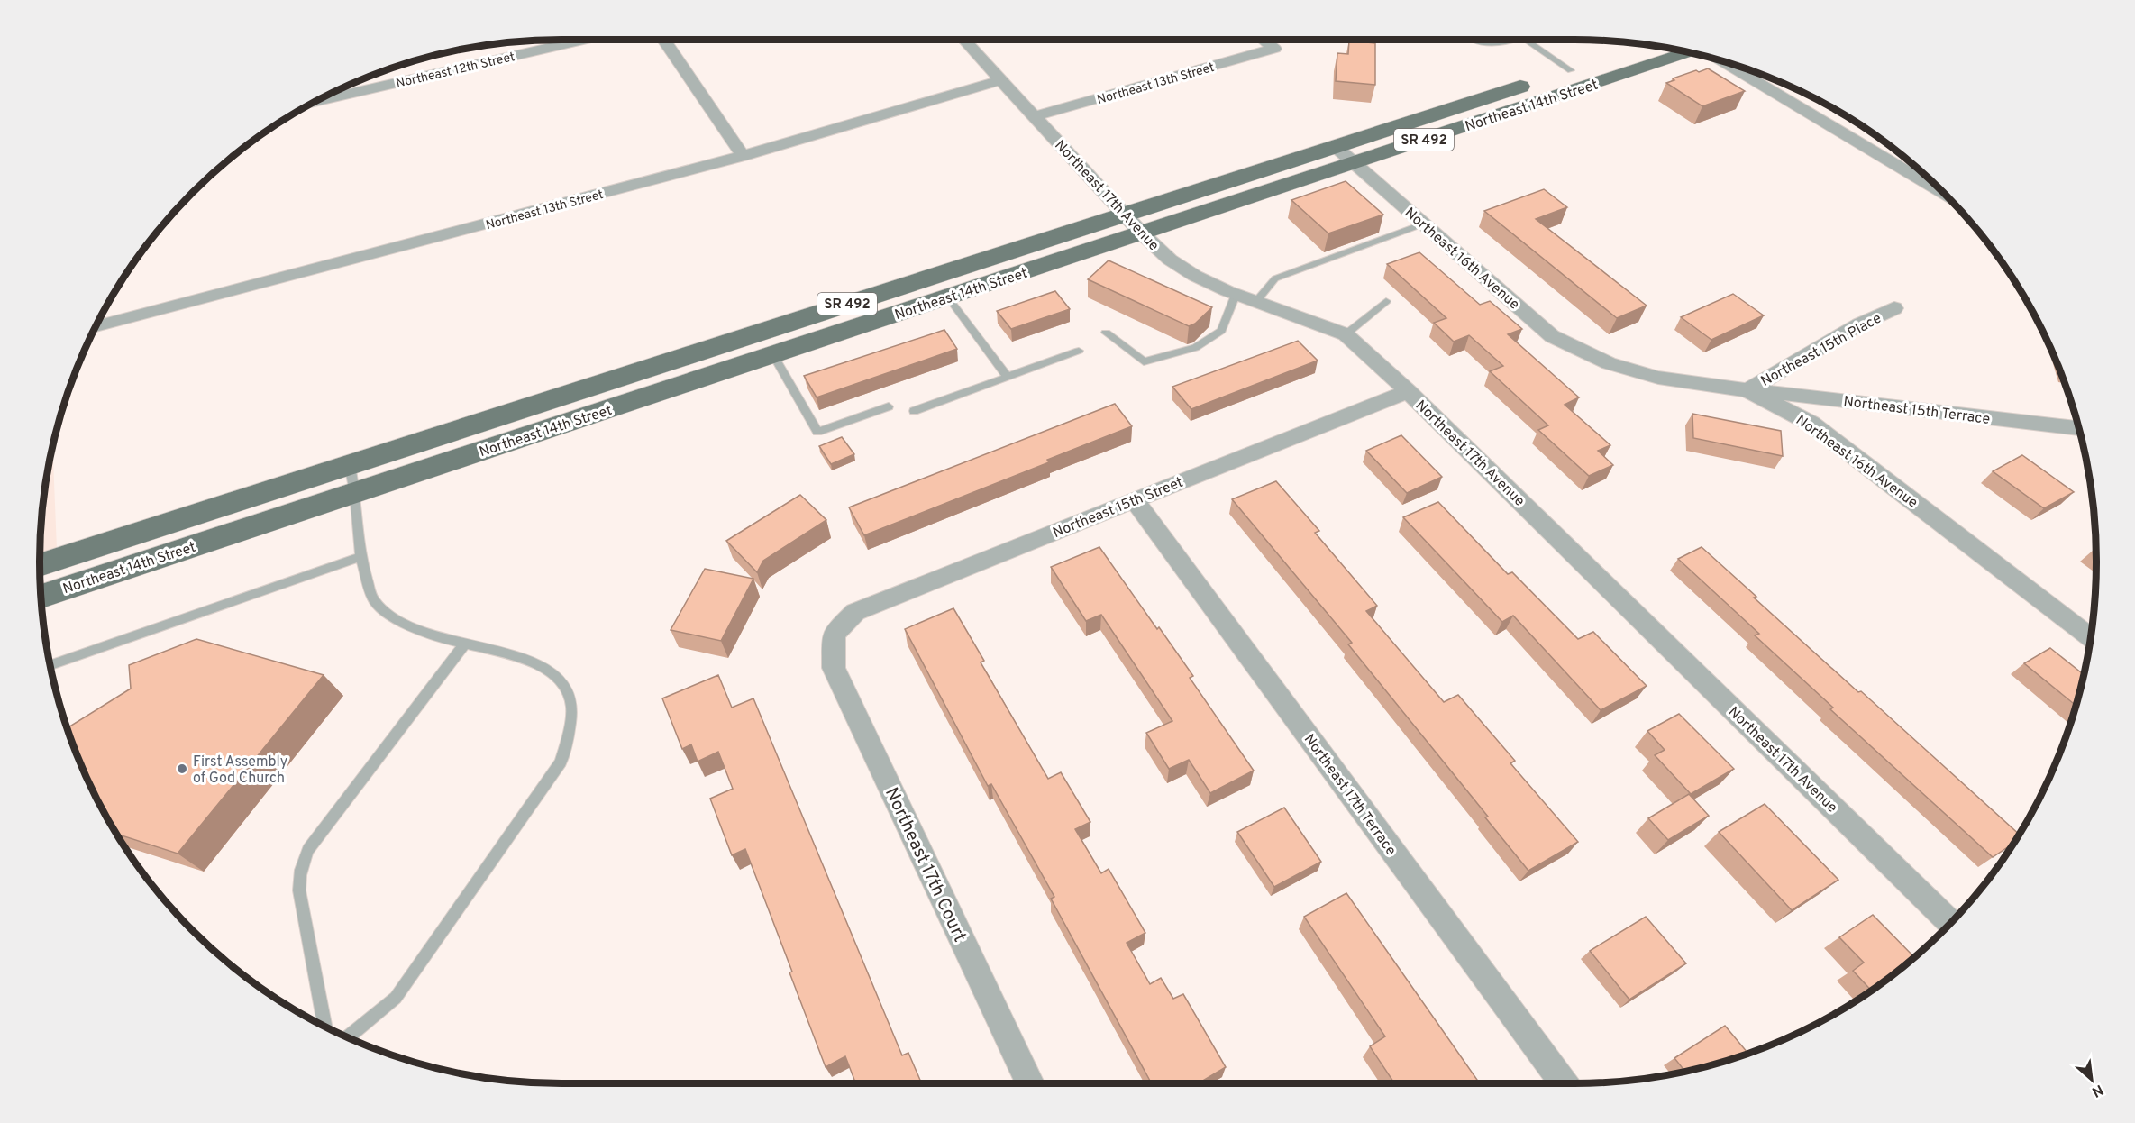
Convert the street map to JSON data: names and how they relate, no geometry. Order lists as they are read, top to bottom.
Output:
{
  "streets": {
    "main road": ["Northeast 14th Street", "SR 492"],
    "street": [
      "Northeast 12th Street",
      "Northeast 13th Street",
      "Northeast 17th Avenue",
      "Northeast 16th Avenue",
      "Northeast 15th Place",
      "Northeast 15th Terrace",
      "Northeast 15th Street",
      "Northeast 17th Terrace",
      "Northeast 17th Court"
    ]
  },
  "crossings": [
    ["Northeast 13th Street", "Northeast 17th Avenue"],
    ["Northeast 14th Street", "Northeast 17th Avenue"],
    ["Northeast 14th Street", "Northeast 16th Avenue"],
    ["Northeast 17th Avenue", "Northeast 15th Street"],
    ["Northeast 16th Avenue", "Northeast 15th Place"],
    ["Northeast 16th Avenue", "Northeast 15th Terrace"],
    ["Northeast 15th Place", "Northeast 15th Terrace"],
    ["Northeast 15th Street", "Northeast 17th Terrace"],
    ["Northeast 15th Street", "Northeast 17th Court"]
  ],
  "places": ["First Assembly of God Church"],
  "north": "bottom right"
}
